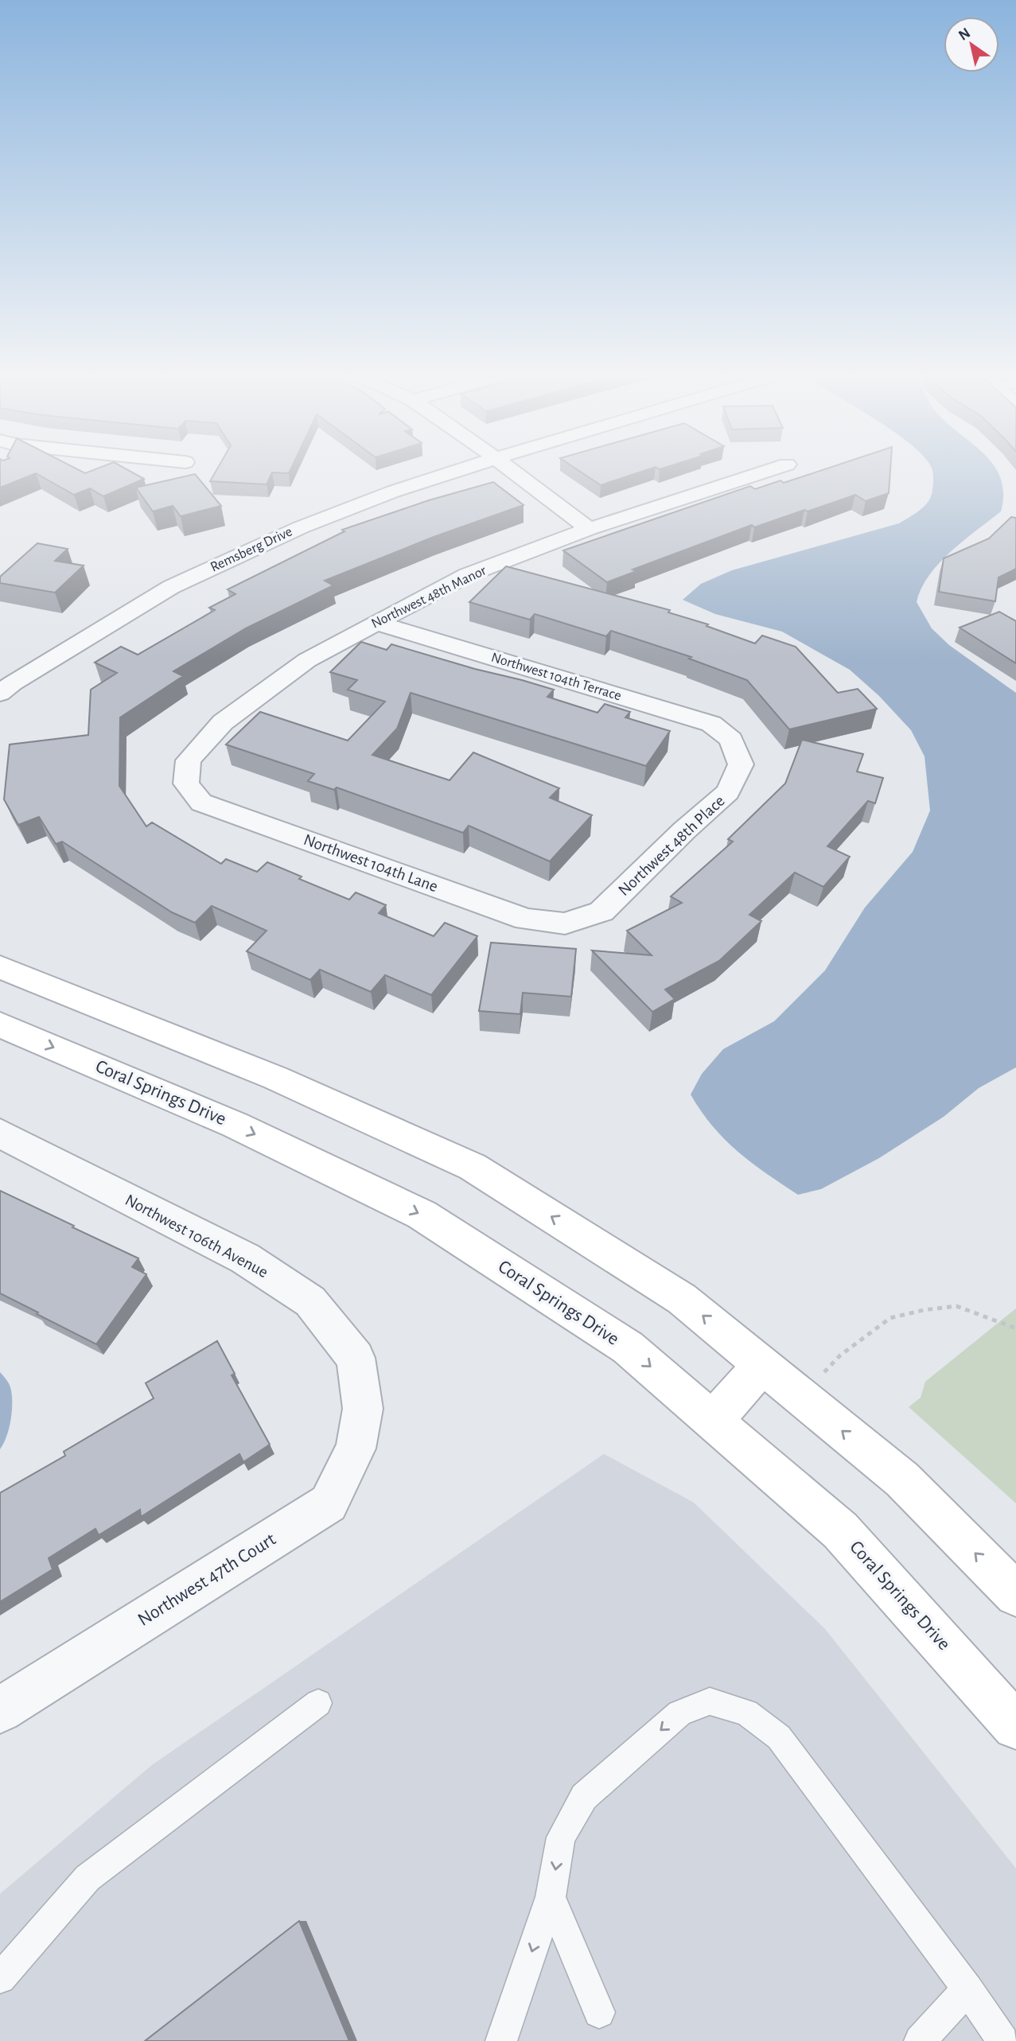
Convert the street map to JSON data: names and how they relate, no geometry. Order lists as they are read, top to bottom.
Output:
{
  "streets": {
    "main road": ["Coral Springs Drive"],
    "street": [
      "Remsberg Drive",
      "Northwest 48th Manor",
      "Northwest 104th Terrace",
      "Northwest 48th Place",
      "Northwest 104th Lane",
      "Northwest 106th Avenue",
      "Northwest 47th Court"
    ]
  },
  "crossings": [
    ["Northwest 48th Manor", "Northwest 104th Terrace"],
    ["Northwest 48th Manor", "Northwest 104th Lane"],
    ["Northwest 104th Terrace", "Northwest 48th Place"],
    ["Northwest 48th Place", "Northwest 104th Lane"],
    ["Northwest 106th Avenue", "Northwest 47th Court"]
  ],
  "north": "top left"
}
